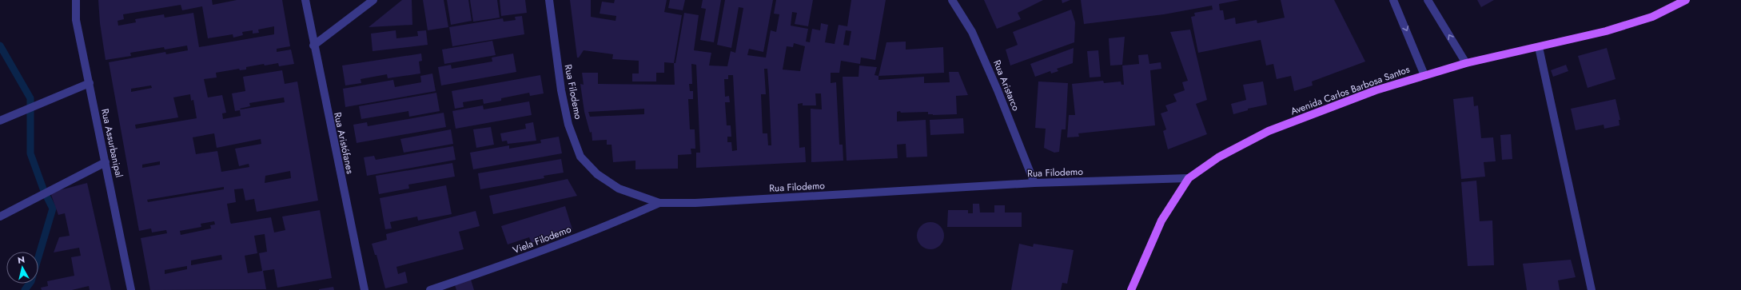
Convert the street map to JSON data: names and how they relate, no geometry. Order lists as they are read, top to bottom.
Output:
{
  "streets": {
    "main road": ["Avenida Carlos Barbosa Santos"],
    "street": [
      "Rua Aristarco",
      "Rua Filodemo",
      "Rua Assurbanipal",
      "Rua Aristófanes",
      "Viela Filodemo"
    ]
  },
  "crossings": [
    ["Rua Aristarco", "Rua Filodemo"],
    ["Avenida Carlos Barbosa Santos", "Rua Filodemo"],
    ["Rua Filodemo", "Viela Filodemo"]
  ],
  "north": "top"
}
